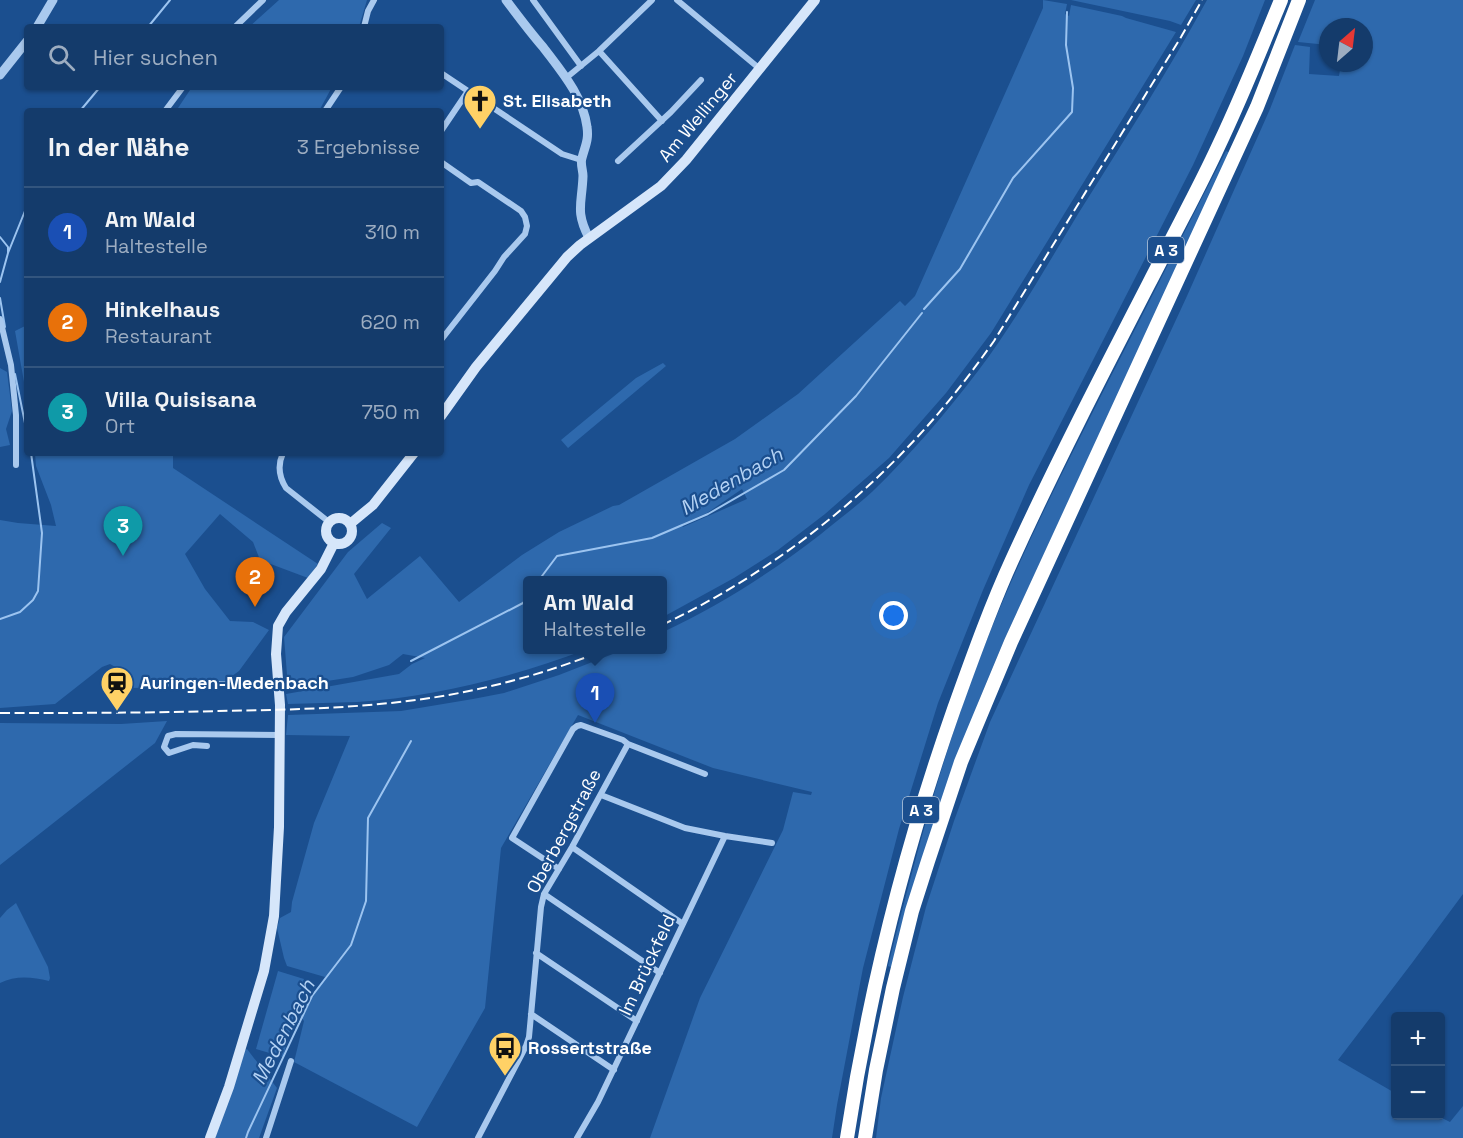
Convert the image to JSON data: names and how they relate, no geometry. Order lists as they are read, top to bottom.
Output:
{
  "streets": {
    "highway": ["A 3"],
    "main road": ["Am Wellinger"],
    "street": ["Oberbergstraße", "Im Brückfeld"]
  },
  "water": ["Medenbach"],
  "places": {
    "church": ["St. Elisabeth"],
    "station": ["Auringen-Medenbach"],
    "bus stop": ["Rossertstraße"]
  },
  "north": "top right",
  "page": {
    "search": "Hier suchen",
    "heading": ["In der Nähe", "3 Ergebnisse"],
    "list": [
      {
        "mark": "1",
        "name": "Am Wald",
        "note": "Haltestelle",
        "value": "310 m"
      },
      {
        "mark": "2",
        "name": "Hinkelhaus",
        "note": "Restaurant",
        "value": "620 m"
      },
      {
        "mark": "3",
        "name": "Villa Quisisana",
        "note": "Ort",
        "value": "750 m"
      }
    ],
    "pins": ["3", "2", "1"],
    "popup": ["Am Wald", "Haltestelle"],
    "map_buttons": ["+", "−"]
  }
}
